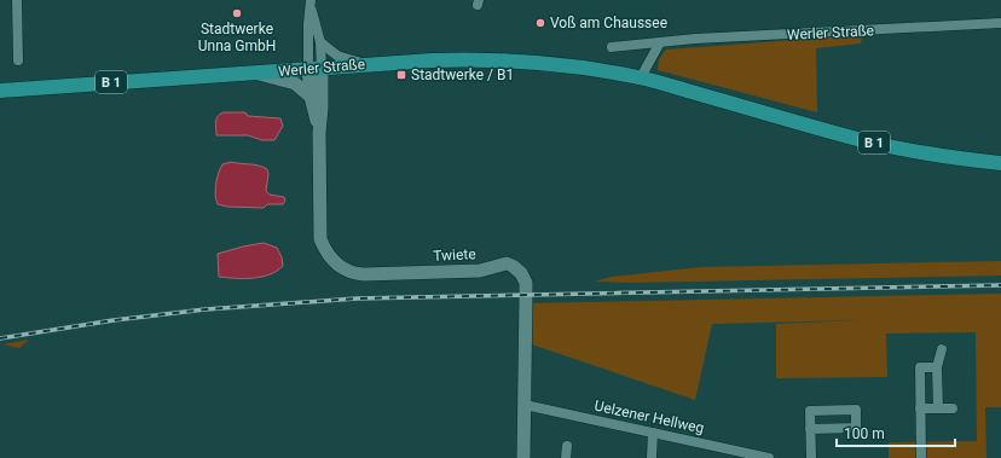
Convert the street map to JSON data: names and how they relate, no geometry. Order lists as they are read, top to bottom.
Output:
{
  "streets": {
    "main road": ["Werler Straße", "B 1"],
    "street": ["Twiete", "Uelzener Hellweg"]
  },
  "crossings": [
    ["Werler Straße", "Twiete"],
    ["Twiete", "Uelzener Hellweg"]
  ],
  "places": {
    "other": ["Stadtwerke Unna GmbH", "Voß am Chaussee"],
    "transit": ["Stadtwerke / B1"]
  },
  "scale_bar": "100 m"
}
